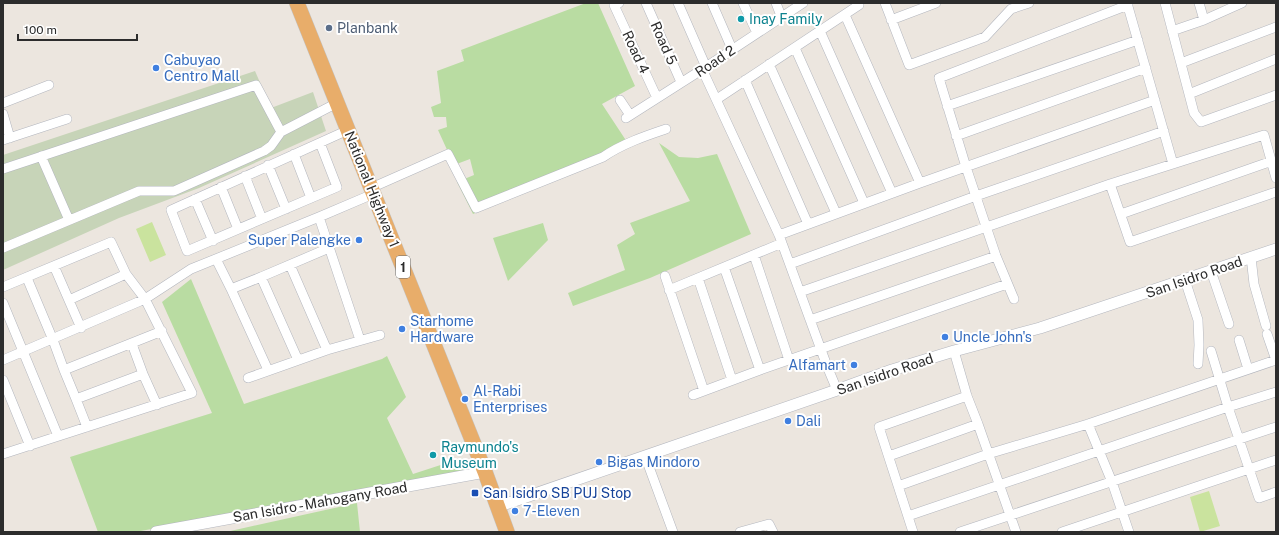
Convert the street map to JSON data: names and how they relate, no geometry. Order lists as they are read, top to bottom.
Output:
{
  "streets": {
    "highway": ["National Highway 1", "1"],
    "street": [
      "Road 5",
      "Road 4",
      "Road 2",
      "San Isidro Road",
      "San Isidro - Mahogany Road"
    ]
  },
  "crossings": [
    ["Road 5", "Road 2"],
    ["Road 4", "Road 2"],
    ["National Highway 1", "San Isidro Road"],
    ["National Highway 1", "San Isidro - Mahogany Road"]
  ],
  "places": {
    "other": [
      "Inay Family",
      "Planbank",
      "Cabuyao Centro Mall",
      "Super Palengke",
      "Starhome Hardware",
      "Uncle John's",
      "Alfamart",
      "Al-Rabi Enterprises",
      "Dali",
      "Raymundo's Museum",
      "Bigas Mindoro",
      "7-Eleven"
    ],
    "transit": ["San Isidro SB PUJ Stop"]
  },
  "scale_bar": "100 m"
}
